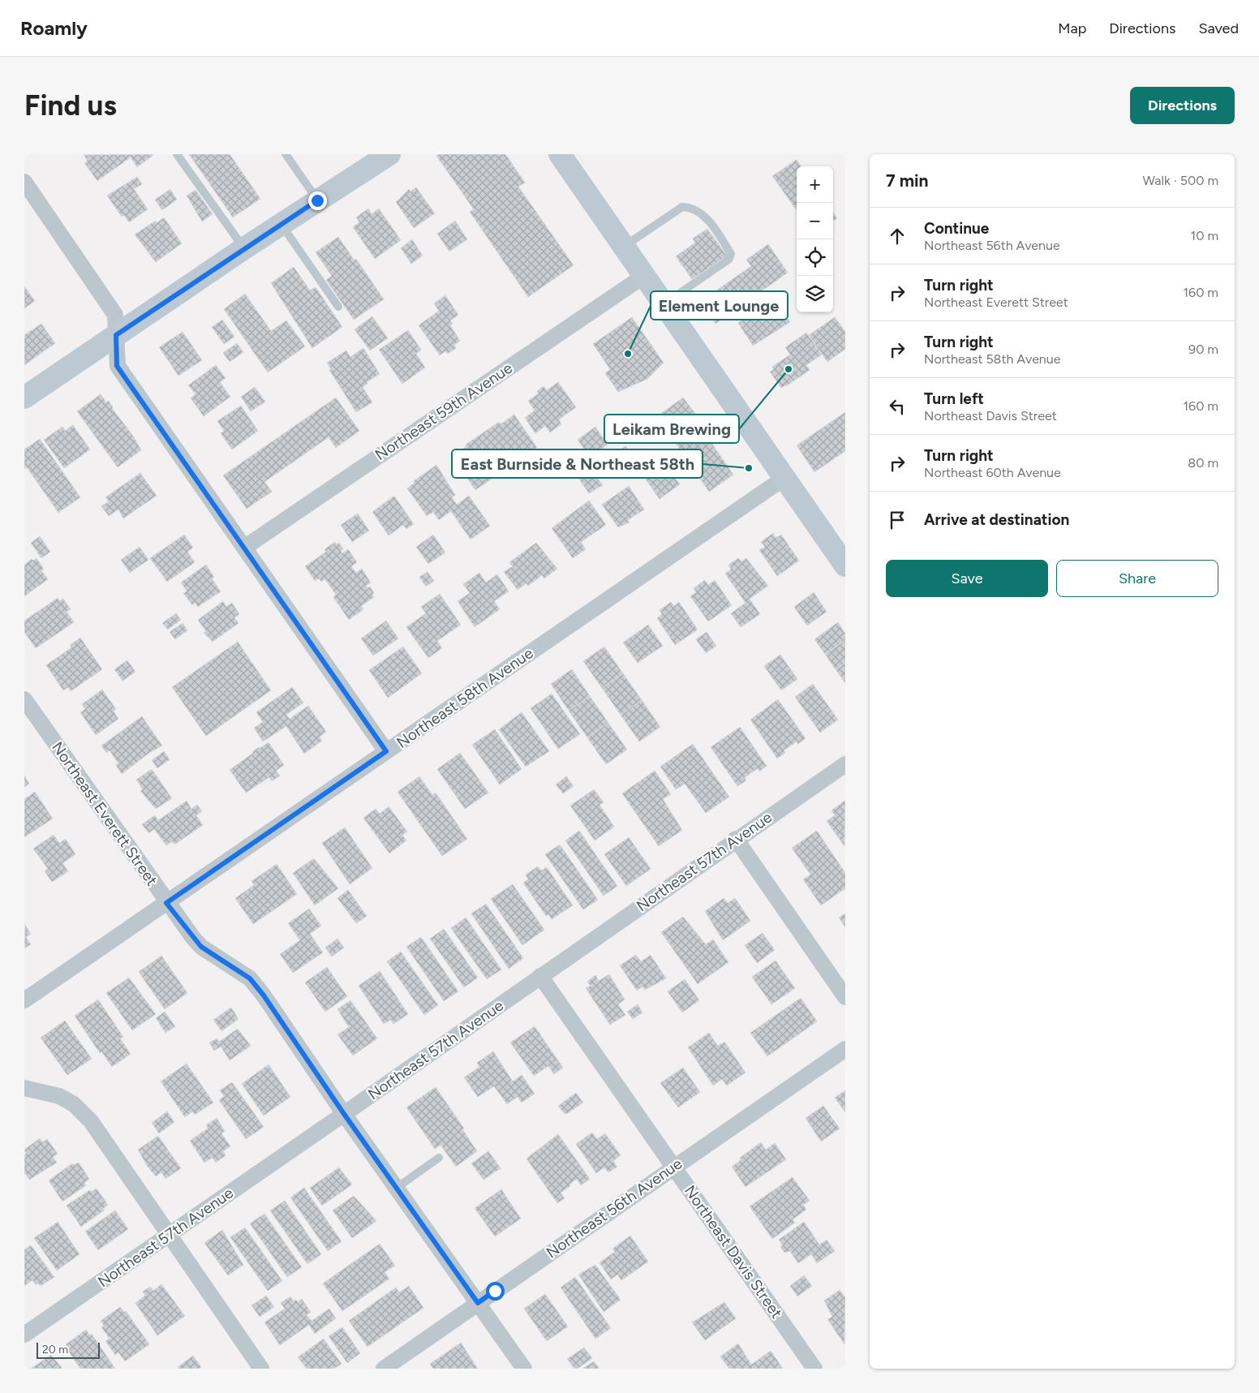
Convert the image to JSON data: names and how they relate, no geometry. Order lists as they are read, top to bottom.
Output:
{
  "streets": {
    "street": [
      "Northeast 59th Avenue",
      "Northeast 58th Avenue",
      "Northeast Everett Street",
      "Northeast 57th Avenue",
      "Northeast 56th Avenue",
      "Northeast Davis Street"
    ]
  },
  "crossings": [
    ["Northeast 58th Avenue", "Northeast Everett Street"],
    ["Northeast Everett Street", "Northeast 57th Avenue"],
    ["Northeast Everett Street", "Northeast 56th Avenue"],
    ["Northeast 57th Avenue", "Northeast Davis Street"],
    ["Northeast 56th Avenue", "Northeast Davis Street"]
  ],
  "places": ["Element Lounge", "Leikam Brewing", "East Burnside & Northeast 58th"],
  "scale_bar": "20 m",
  "page": {
    "header": "Roamly",
    "nav": ["Map", "Directions", "Saved"],
    "buttons": [
      "Directions",
      ["Save", "Share"]
    ],
    "title": "Find us",
    "heading": ["7 min", "Walk · 500 m"],
    "map_buttons": ["+", "−"],
    "list": [
      ["Continue", "Northeast 56th Avenue", "10 m"],
      ["Turn right", "Northeast Everett Street", "160 m"],
      ["Turn right", "Northeast 58th Avenue", "90 m"],
      ["Turn left", "Northeast Davis Street", "160 m"],
      ["Turn right", "Northeast 60th Avenue", "80 m"],
      "Arrive at destination"
    ],
    "scale": "20 m"
  }
}
